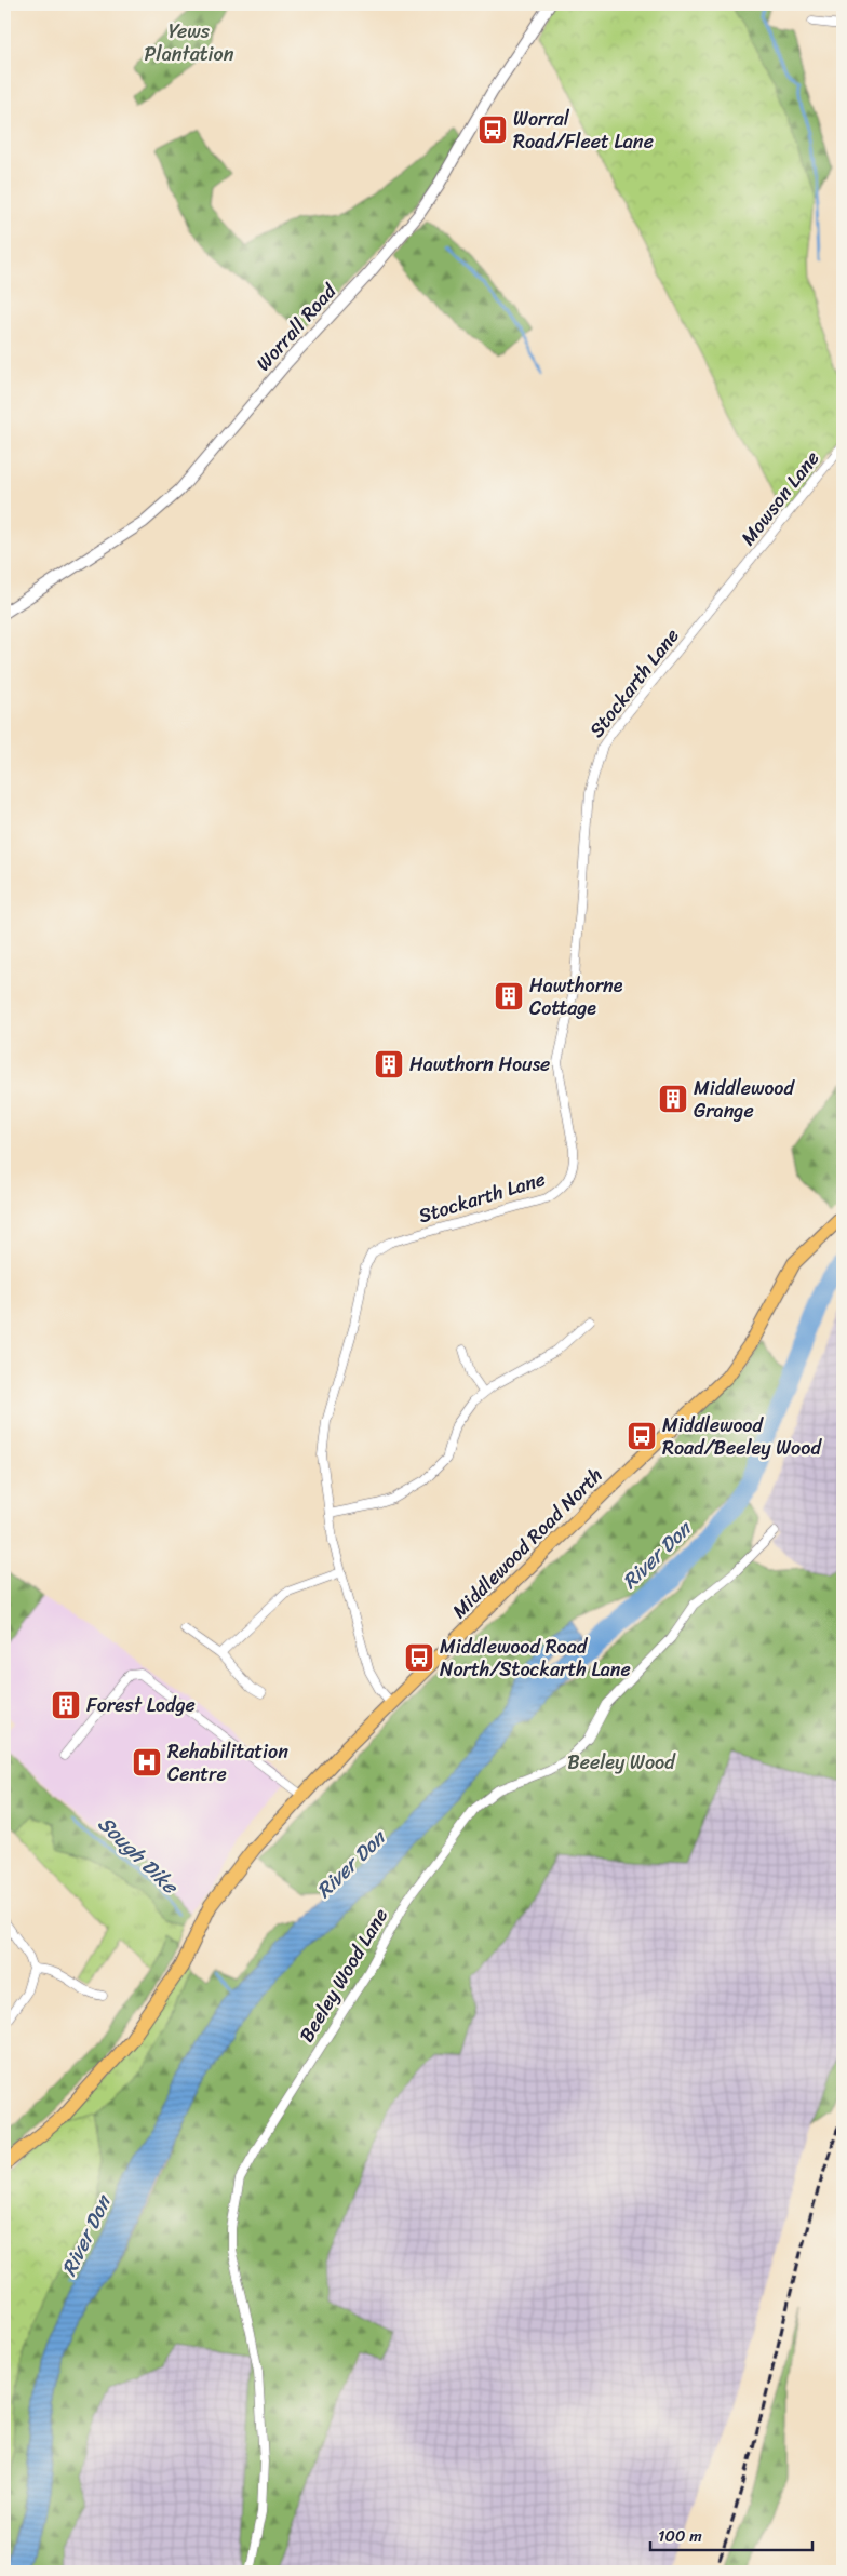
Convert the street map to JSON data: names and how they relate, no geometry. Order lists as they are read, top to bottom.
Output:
{
  "streets": {
    "main road": ["Middlewood Road North"],
    "street": [
      "Worrall Road",
      "Mowson Lane",
      "Stockarth Lane",
      "Beeley Wood Lane"
    ]
  },
  "crossings": [
    ["Mowson Lane", "Stockarth Lane"],
    ["Stockarth Lane", "Middlewood Road North"]
  ],
  "water": ["River Don", "Sough Dike"],
  "parks": ["Yews Plantation", "Beeley Wood"],
  "places": {
    "bus stop": ["Worral Road/Fleet Lane", "Middlewood Road/Beeley Wood", "Middlewood Road North/Stockarth Lane"],
    "building": [
      "Hawthorne Cottage",
      "Hawthorn House",
      "Middlewood Grange",
      "Forest Lodge"
    ],
    "hospital": ["Rehabilitation Centre"]
  },
  "scale_bar": "100 m"
}
